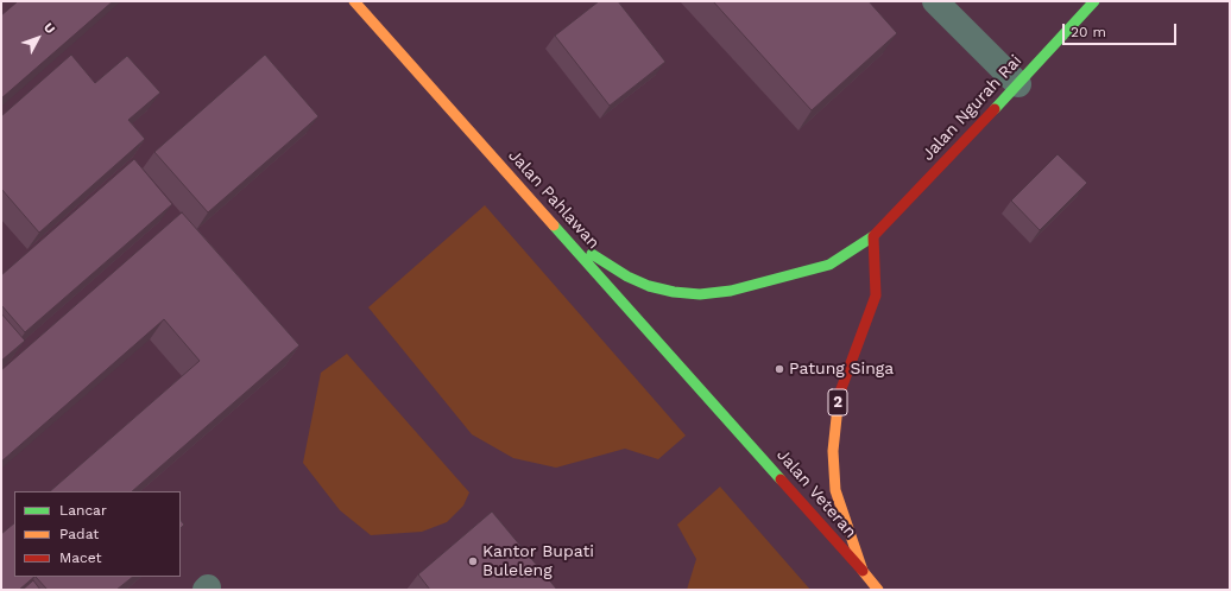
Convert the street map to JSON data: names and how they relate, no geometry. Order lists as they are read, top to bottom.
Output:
{
  "streets": {
    "main road": [
      "Jalan Ngurah Rai",
      "Jalan Pahlawan",
      "2",
      "Jalan Veteran"
    ]
  },
  "crossings": [
    ["Jalan Ngurah Rai", "Jalan Pahlawan"],
    ["Jalan Ngurah Rai", "2"],
    ["Jalan Pahlawan", "Jalan Veteran"],
    ["2", "Jalan Veteran"]
  ],
  "places": ["Patung Singa", "Kantor Bupati Buleleng"],
  "legend": ["Lancar", "Padat", "Macet"],
  "scale_bar": "20 m",
  "north": "top right"
}
